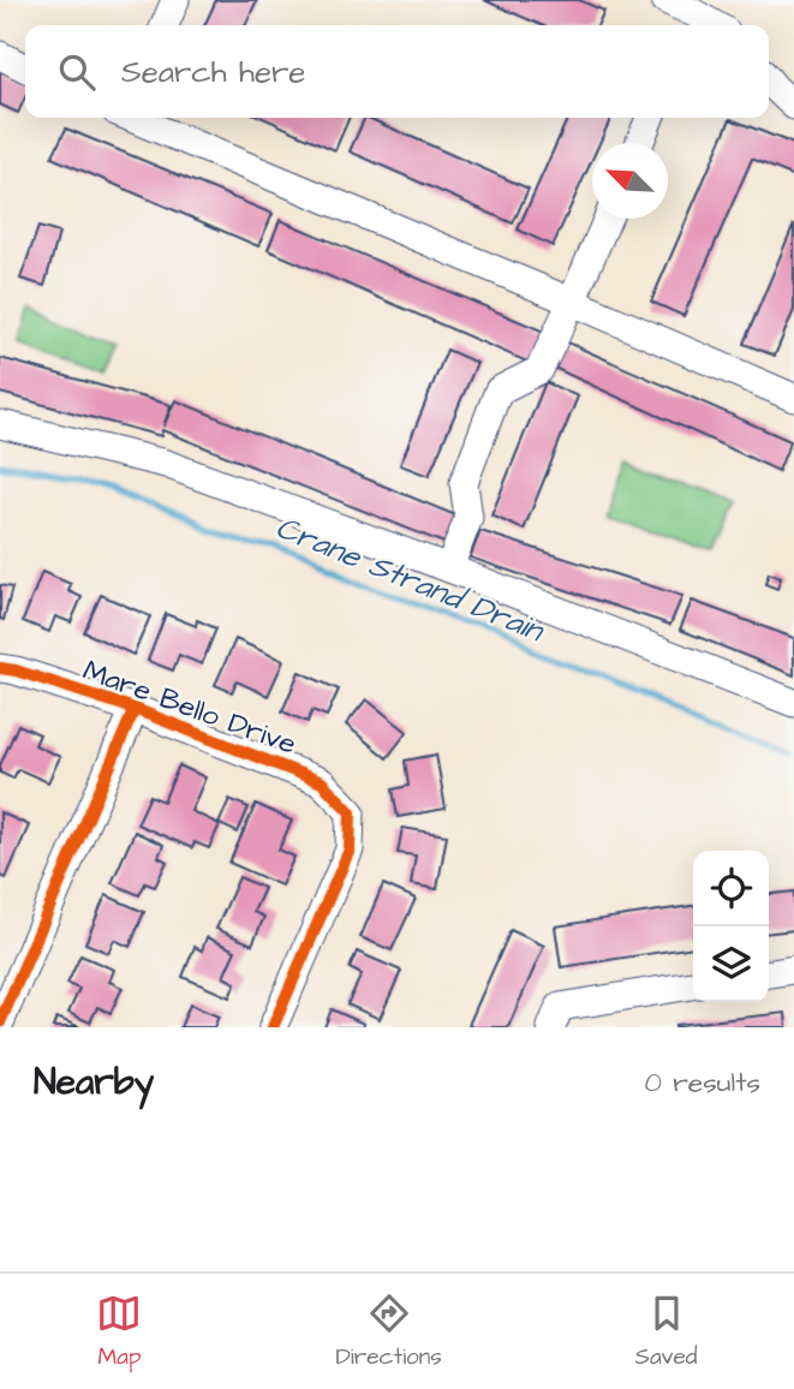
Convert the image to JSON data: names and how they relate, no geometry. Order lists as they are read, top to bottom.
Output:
{
  "streets": {
    "street": ["Mare Bello Drive"]
  },
  "water": ["Crane Strand Drain"],
  "north": "top left",
  "page": {
    "search": "Search here",
    "heading": ["Nearby", "0 results"],
    "nav": ["Map", "Directions", "Saved"]
  }
}
